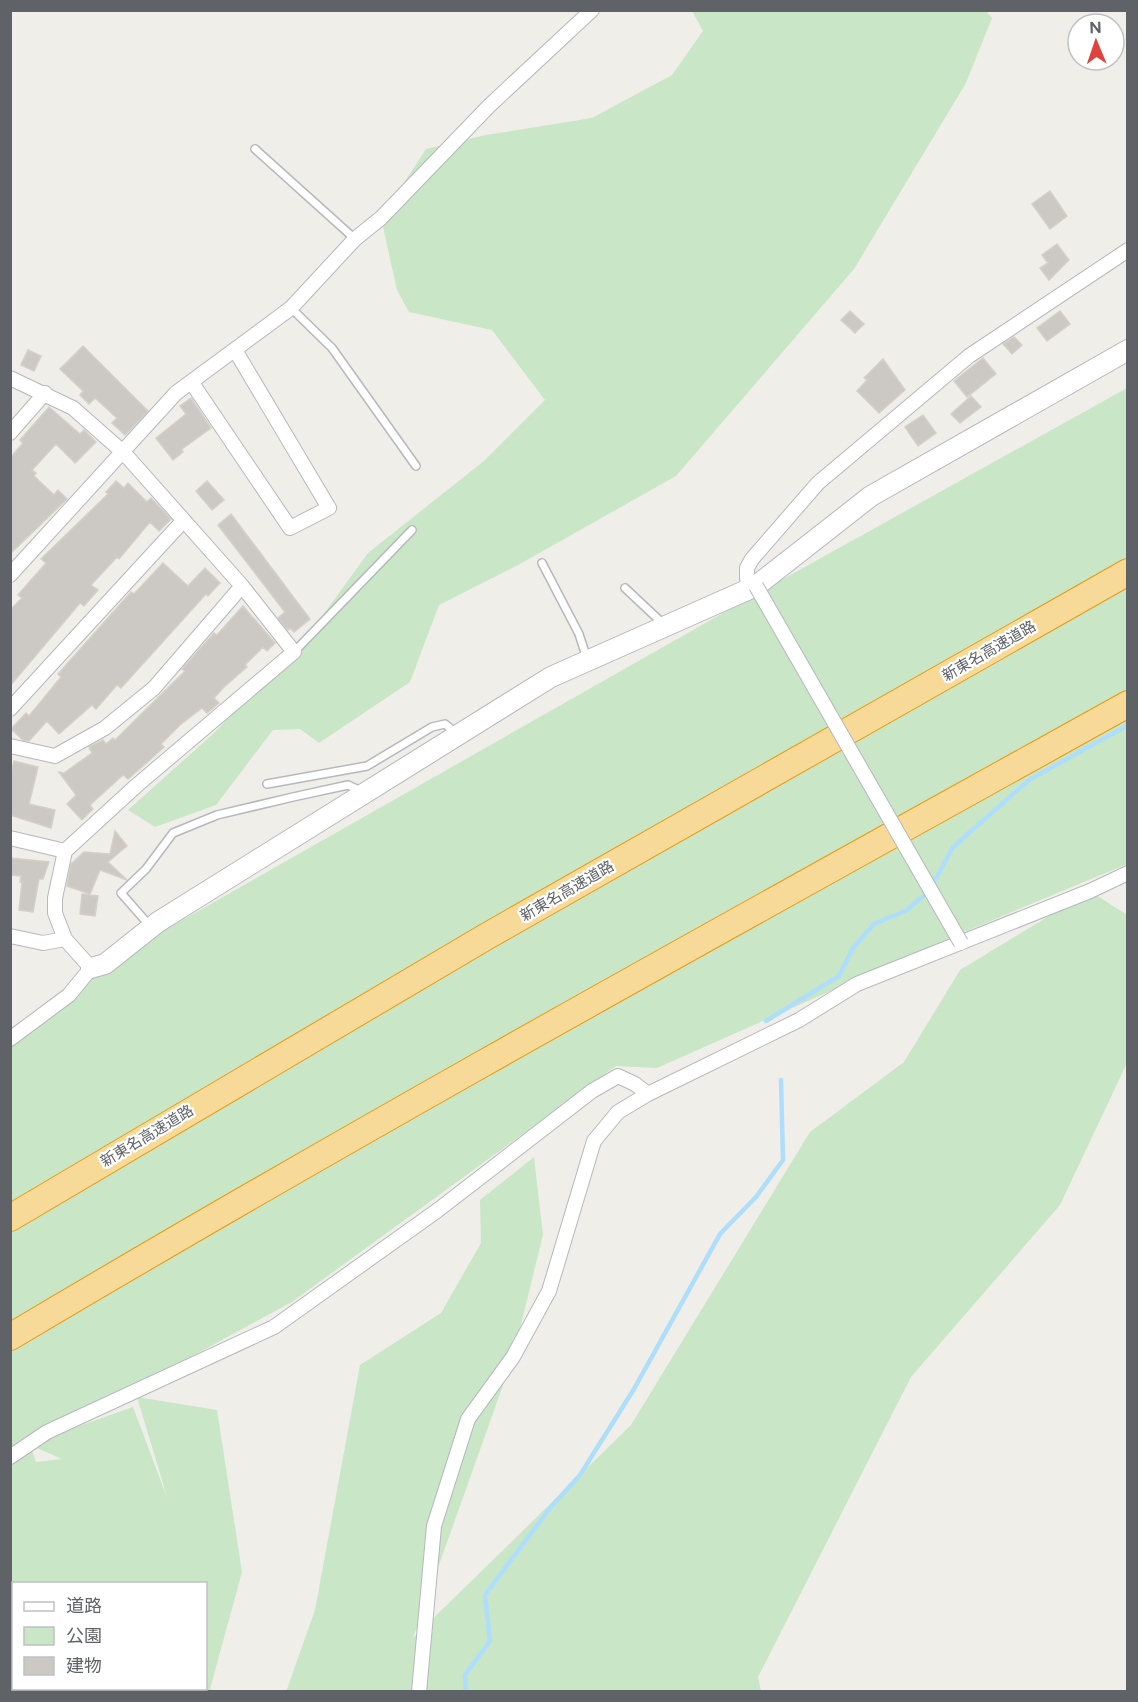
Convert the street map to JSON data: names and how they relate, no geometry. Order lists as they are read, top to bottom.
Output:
{
  "streets": {
    "highway": ["新東名高速道路"]
  },
  "legend": ["道路", "公園", "建物"],
  "north": "top"
}
